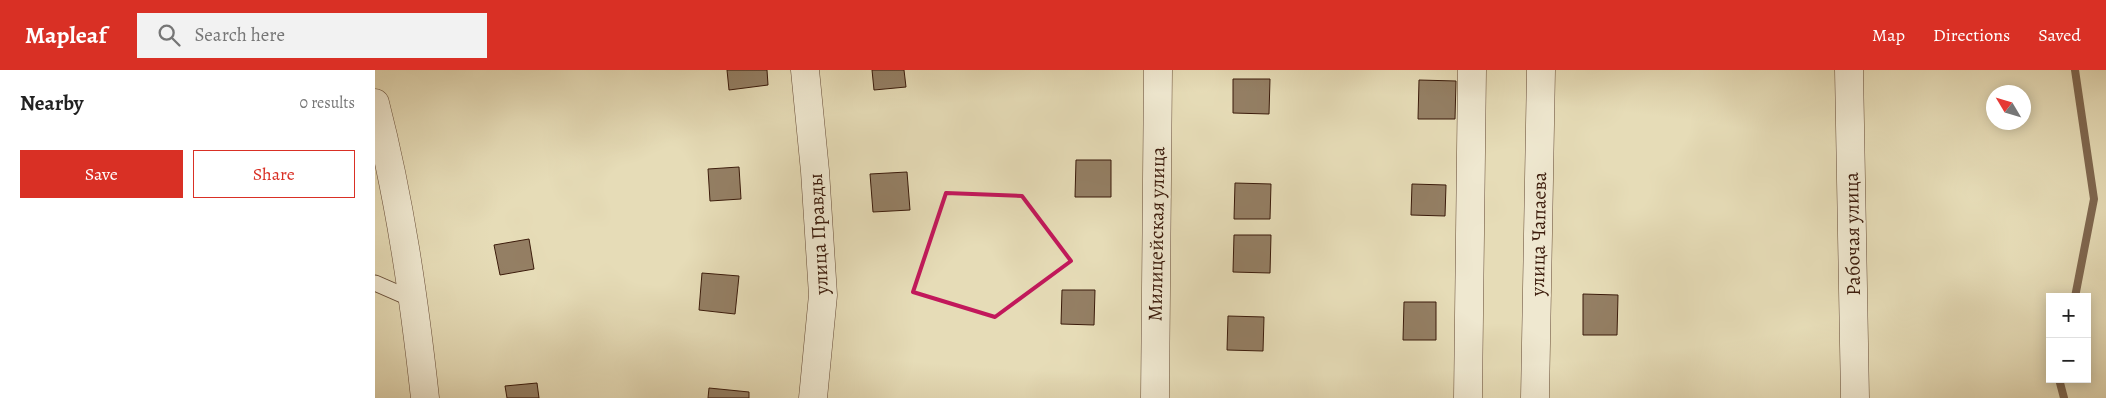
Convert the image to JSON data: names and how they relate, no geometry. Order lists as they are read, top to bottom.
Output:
{
  "streets": {
    "street": [
      "улица Правды",
      "Милицейская улица",
      "улица Чапаева",
      "Рабочая улица"
    ]
  },
  "north": "top left",
  "page": {
    "header": "Mapleaf",
    "search": "Search here",
    "nav": ["Map", "Directions", "Saved"],
    "heading": ["Nearby", "0 results"],
    "buttons": ["Save", "Share"],
    "map_buttons": ["+", "−"]
  }
}
